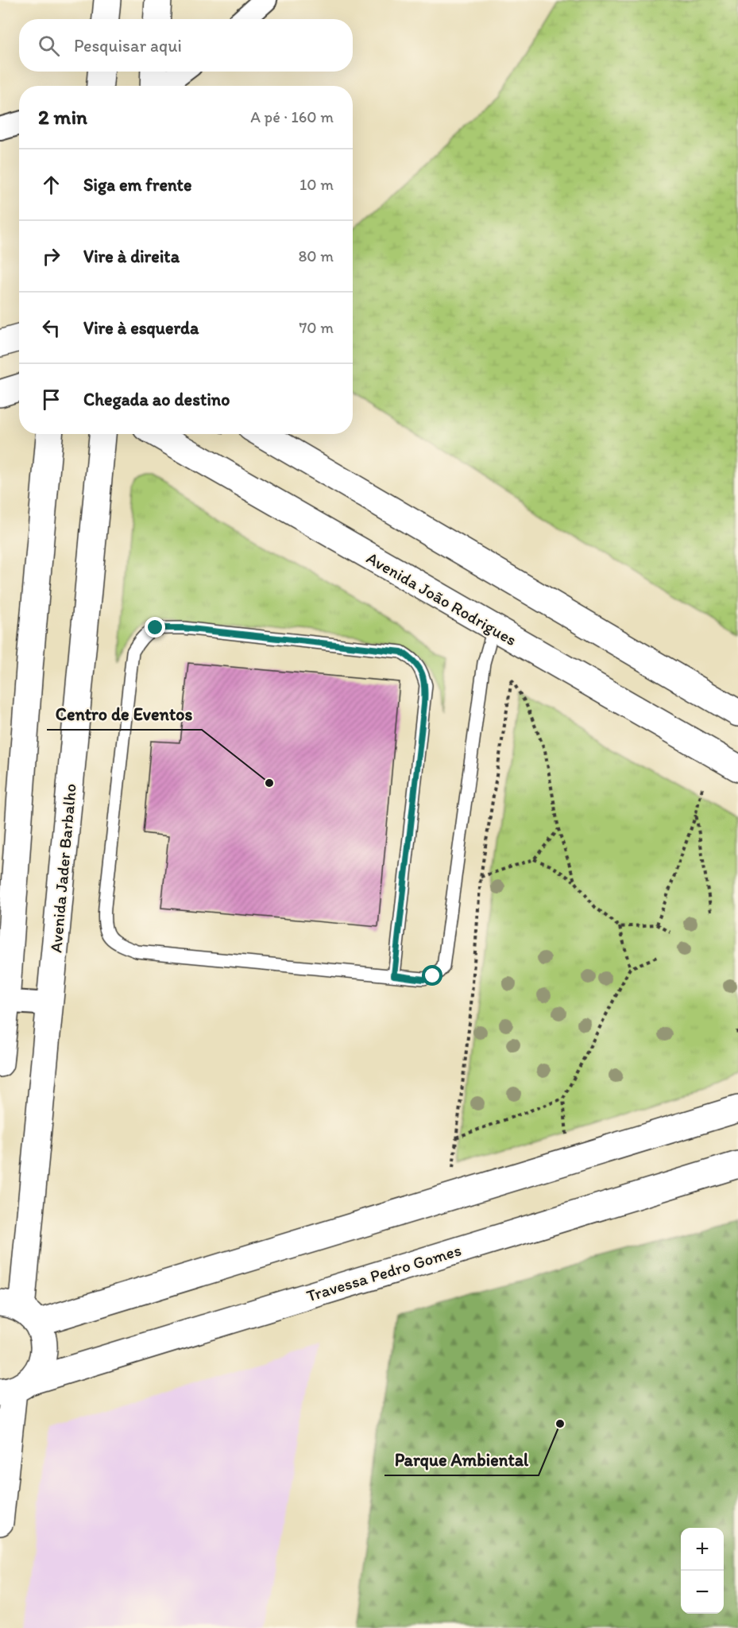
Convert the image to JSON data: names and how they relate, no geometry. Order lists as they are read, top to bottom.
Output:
{
  "streets": {
    "main road": ["Avenida João Rodrigues", "Avenida Jader Barbalho", "Travessa Pedro Gomes"]
  },
  "places": ["Centro de Eventos", "Parque Ambiental"],
  "page": {
    "search": "Pesquisar aqui",
    "heading": ["2 min", "A pé · 160 m"],
    "list": [
      ["Siga em frente", "10 m"],
      ["Vire à direita", "80 m"],
      ["Vire à esquerda", "70 m"],
      "Chegada ao destino"
    ],
    "map_buttons": ["+", "−"]
  }
}
